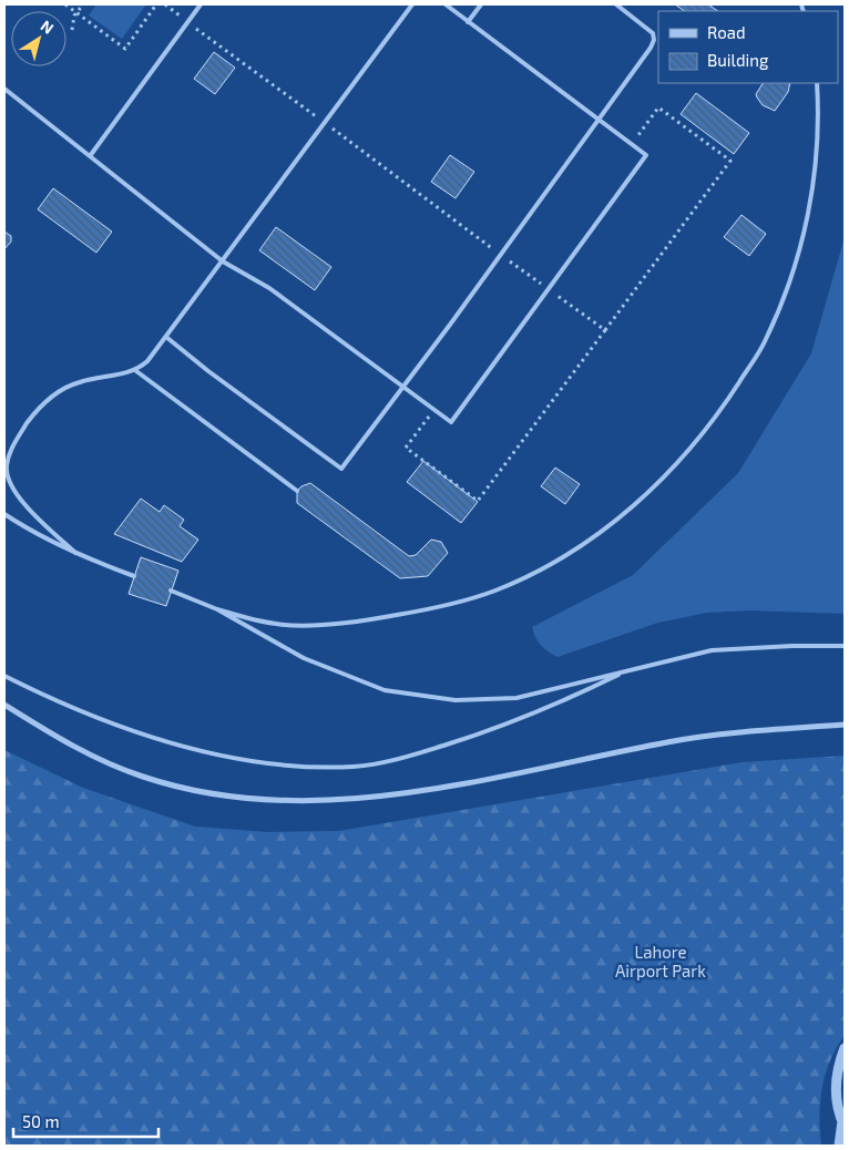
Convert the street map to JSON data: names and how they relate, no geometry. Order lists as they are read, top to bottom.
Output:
{
  "parks": ["Lahore Airport Park"],
  "legend": ["Road", "Building"],
  "scale_bar": "50 m",
  "north": "top right"
}
